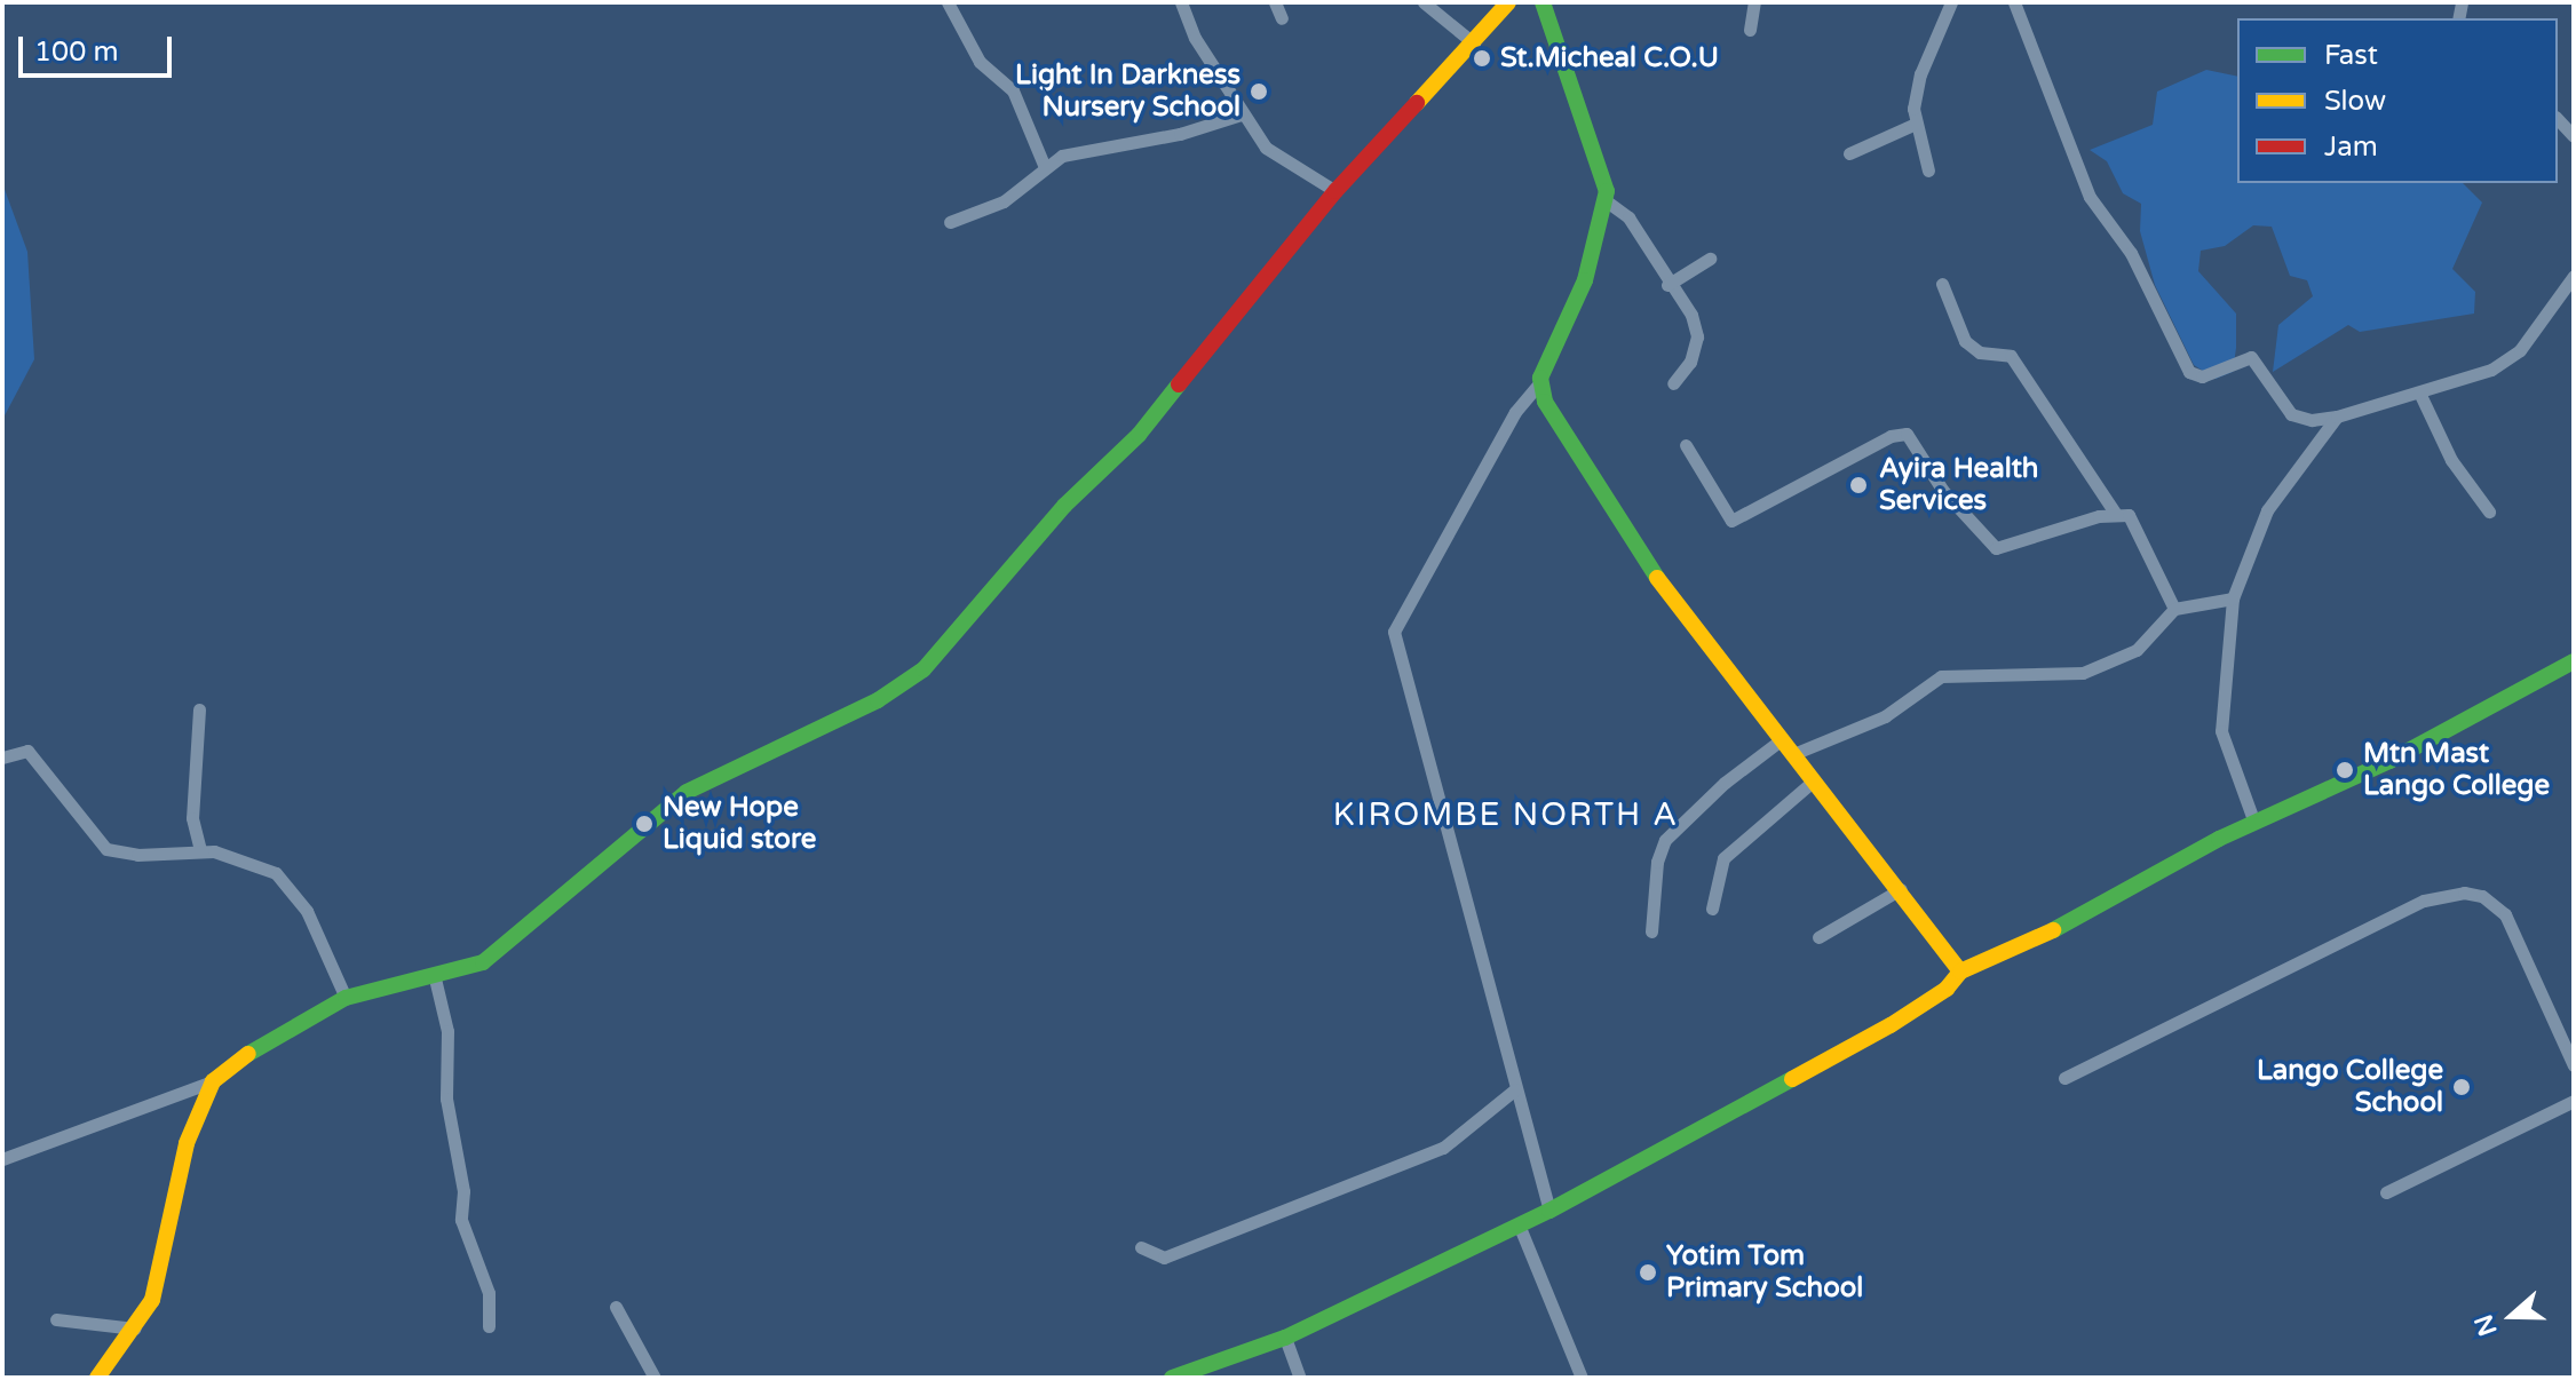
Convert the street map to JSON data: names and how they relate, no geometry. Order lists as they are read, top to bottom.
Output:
{
  "districts": ["KIROMBE NORTH A"],
  "places": [
    "St.Micheal C.O.U",
    "Light In Darkness Nursery School",
    "Ayira Health Services",
    "Mtn Mast Lango College",
    "New Hope Liquid store",
    "Lango College School",
    "Yotim Tom Primary School"
  ],
  "legend": ["Fast", "Slow", "Jam"],
  "scale_bar": "100 m",
  "north": "left"
}
